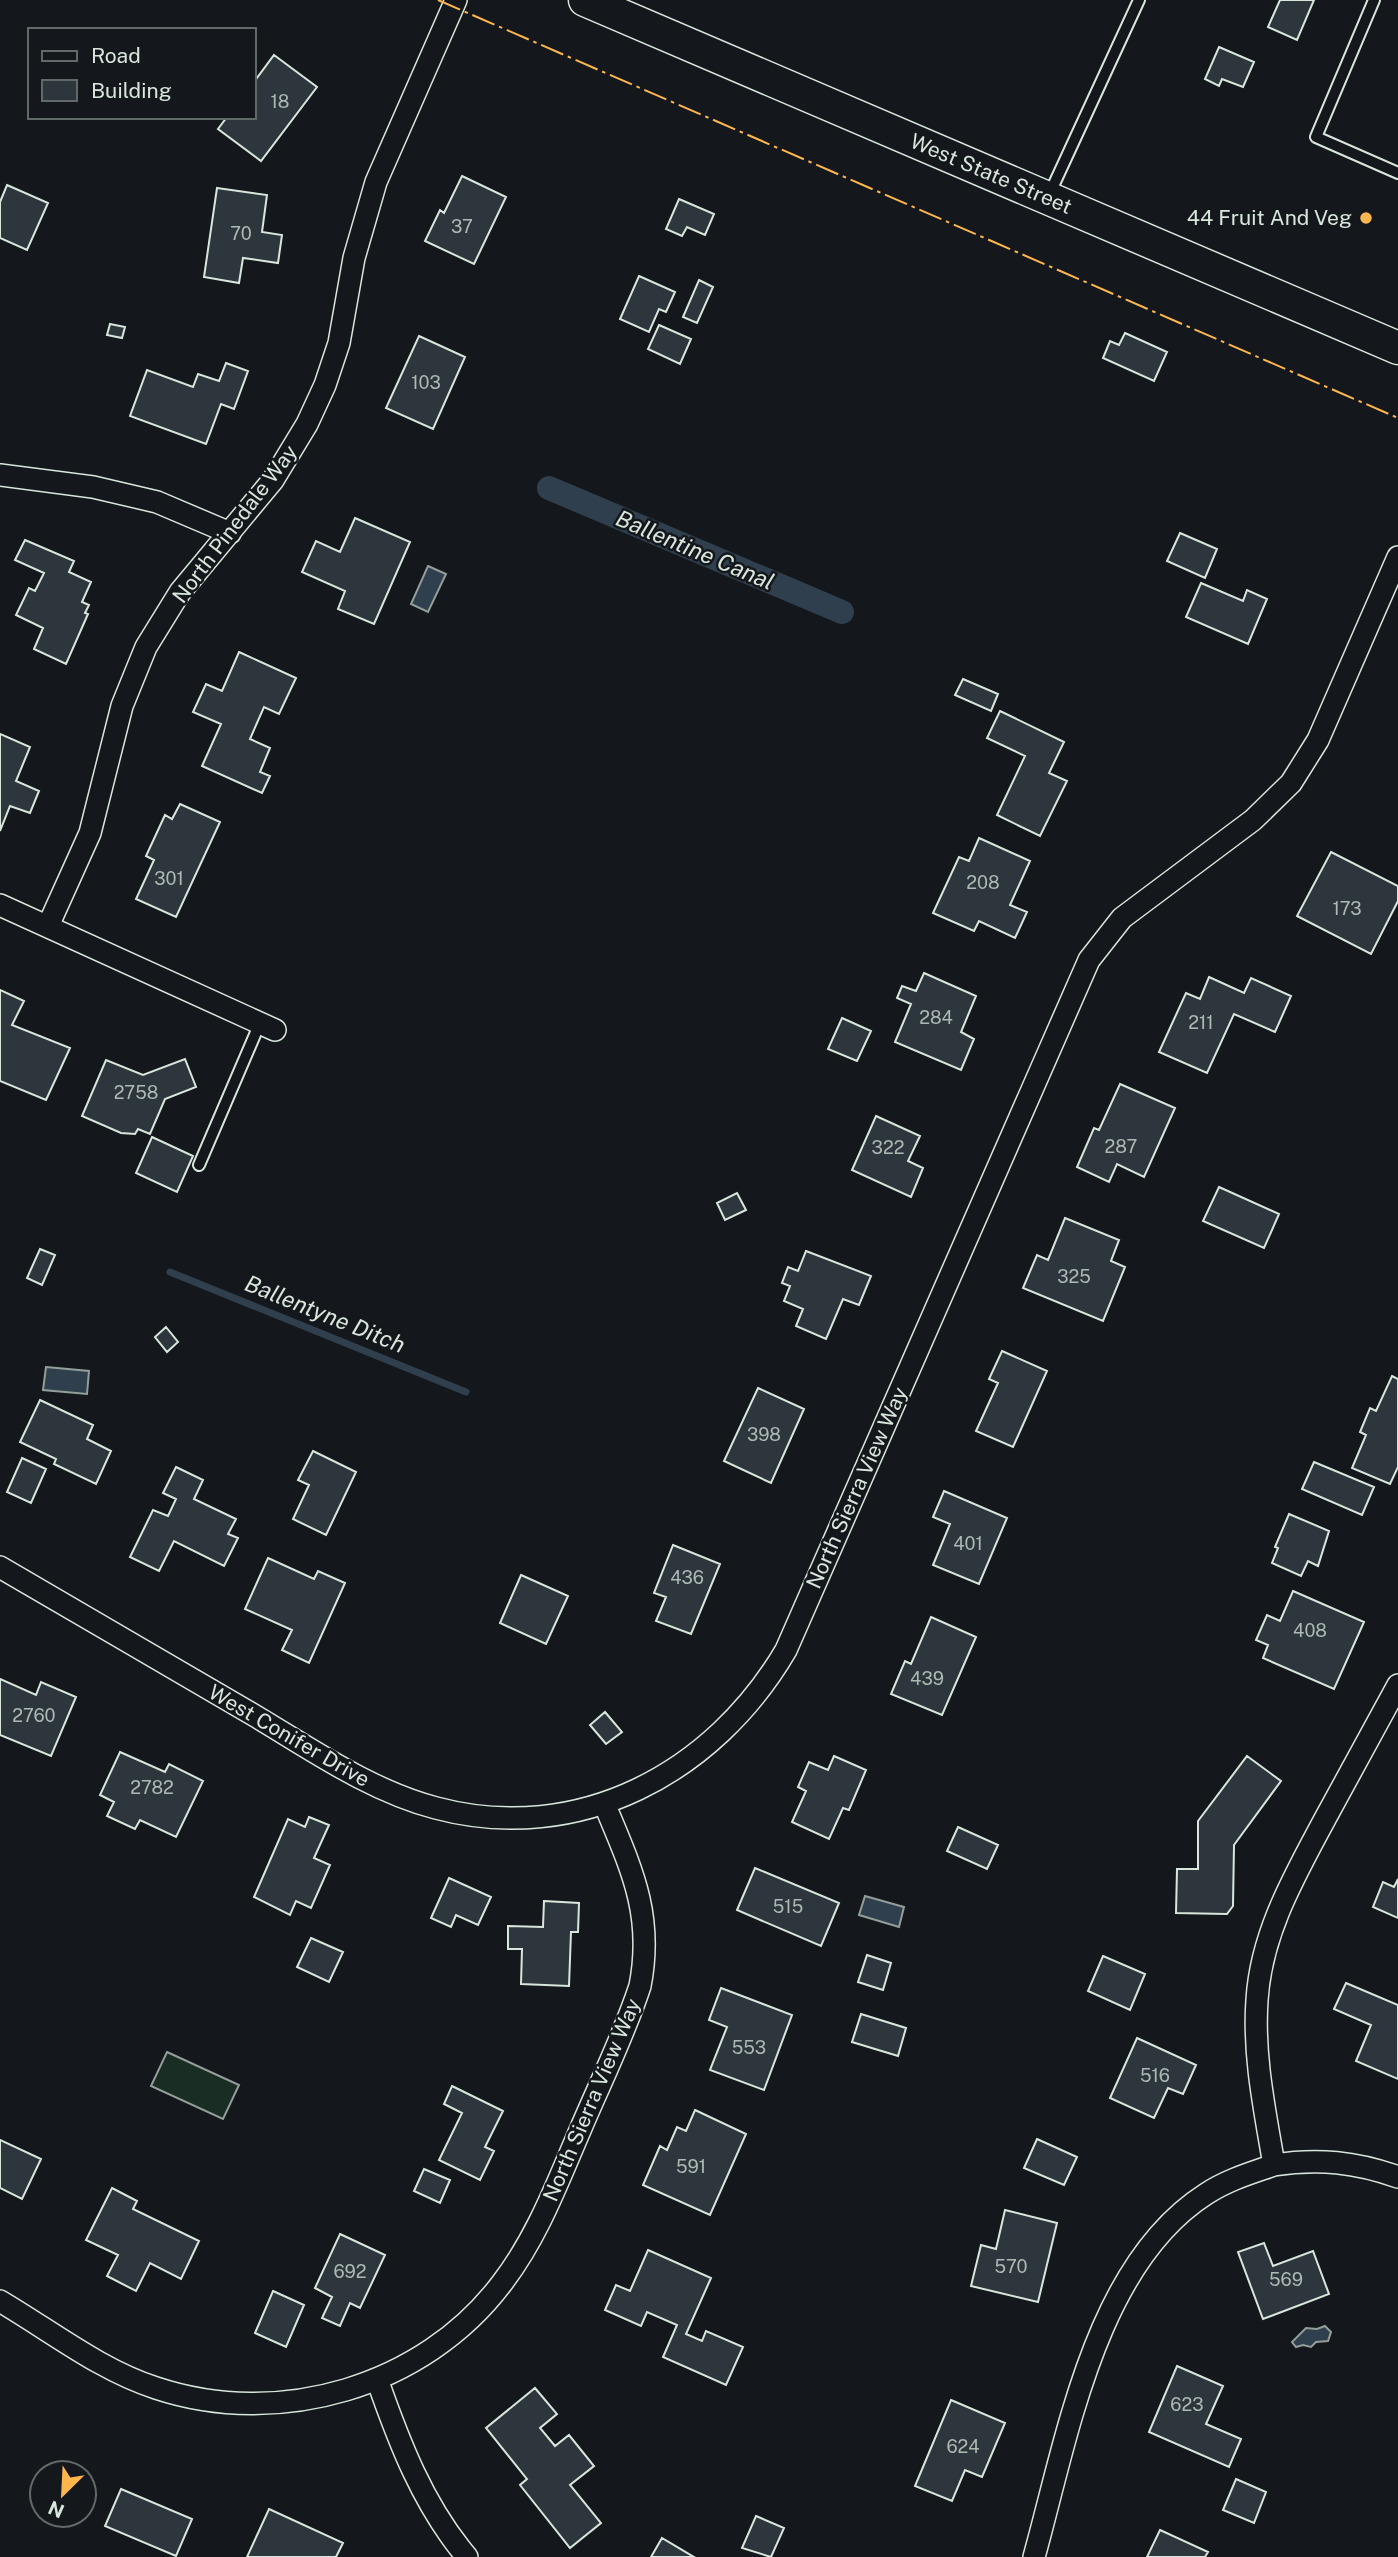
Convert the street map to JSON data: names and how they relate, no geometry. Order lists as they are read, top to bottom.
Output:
{
  "streets": {
    "main road": ["West State Street"],
    "street": ["North Pinedale Way", "North Sierra View Way", "West Conifer Drive"]
  },
  "crossings": [
    ["North Sierra View Way", "West Conifer Drive"]
  ],
  "water": ["Ballentine Canal", "Ballentyne Ditch"],
  "places": ["44 Fruit And Veg"],
  "house_numbers": [
    "18",
    "37",
    "70",
    "103",
    "301",
    "208",
    "173",
    "284",
    "211",
    "2758",
    "287",
    "322",
    "325",
    "398",
    "401",
    "436",
    "408",
    "439",
    "2760",
    "2782",
    "515",
    "553",
    "516",
    "591",
    "570",
    "692",
    "569",
    "623",
    "624"
  ],
  "legend": ["Road", "Building"],
  "north": "bottom left"
}
